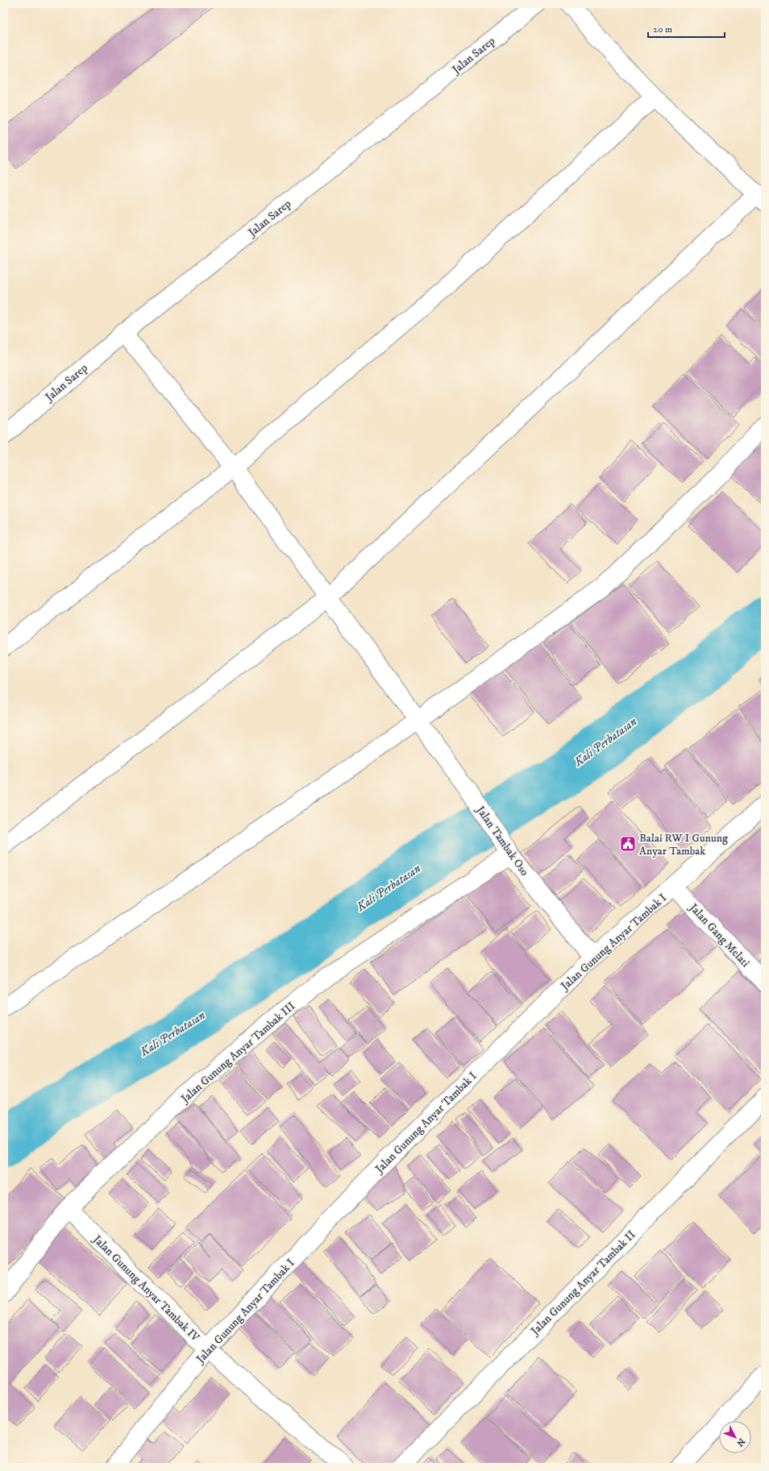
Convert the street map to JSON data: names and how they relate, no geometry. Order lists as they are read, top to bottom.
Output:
{
  "streets": {
    "street": [
      "Jalan Sarep",
      "Jalan Tambak Oso",
      "Jalan Gang Melati",
      "Jalan Gunung Anyar Tambak I",
      "Jalan Gunung Anyar Tambak III",
      "Jalan Gunung Anyar Tambak II",
      "Jalan Gunung Anyar Tambak IV"
    ]
  },
  "crossings": [
    ["Jalan Sarep", "Jalan Tambak Oso"],
    ["Jalan Tambak Oso", "Jalan Gunung Anyar Tambak I"],
    ["Jalan Tambak Oso", "Jalan Gunung Anyar Tambak III"],
    ["Jalan Gang Melati", "Jalan Gunung Anyar Tambak I"],
    ["Jalan Gunung Anyar Tambak I", "Jalan Gunung Anyar Tambak IV"],
    ["Jalan Gunung Anyar Tambak III", "Jalan Gunung Anyar Tambak IV"]
  ],
  "water": ["Kali Perbatasan"],
  "places": {
    "public building": ["Balai RW I Gunung Anyar Tambak"]
  },
  "scale_bar": "20 m",
  "north": "bottom right"
}
